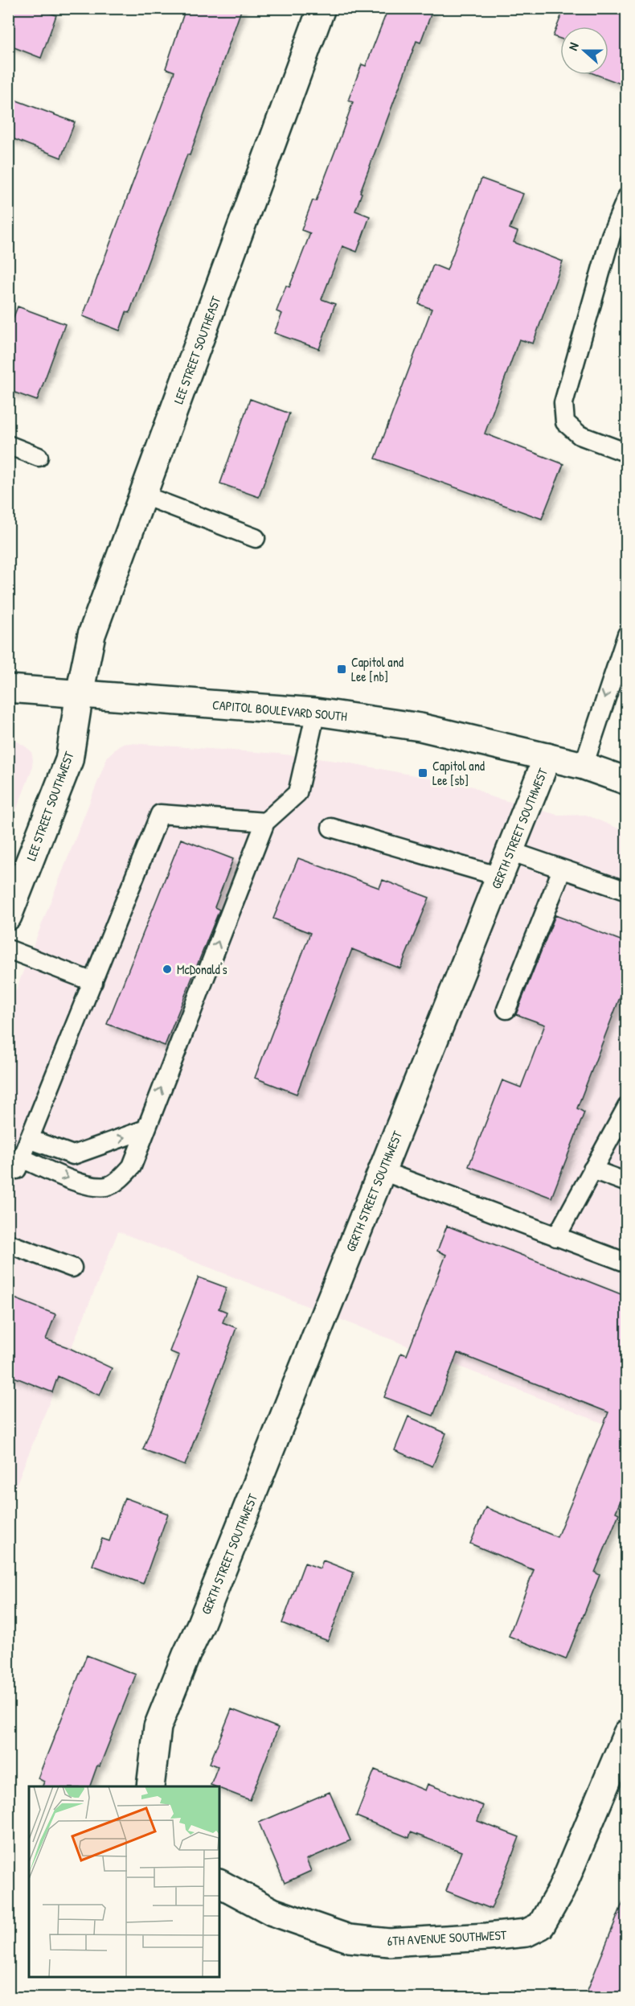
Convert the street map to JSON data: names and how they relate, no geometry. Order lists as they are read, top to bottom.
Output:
{
  "streets": {
    "street": [
      "LEE STREET SOUTHEAST",
      "CAPITOL BOULEVARD SOUTH",
      "LEE STREET SOUTHWEST",
      "GERTH STREET SOUTHWEST",
      "6TH AVENUE SOUTHWEST"
    ]
  },
  "crossings": [
    ["LEE STREET SOUTHEAST", "CAPITOL BOULEVARD SOUTH"],
    ["LEE STREET SOUTHEAST", "LEE STREET SOUTHWEST"],
    ["CAPITOL BOULEVARD SOUTH", "LEE STREET SOUTHWEST"],
    ["CAPITOL BOULEVARD SOUTH", "GERTH STREET SOUTHWEST"]
  ],
  "places": {
    "transit": ["Capitol and Lee [nb]", "Capitol and Lee [sb]"],
    "other": ["McDonald's"]
  },
  "north": "left"
}
